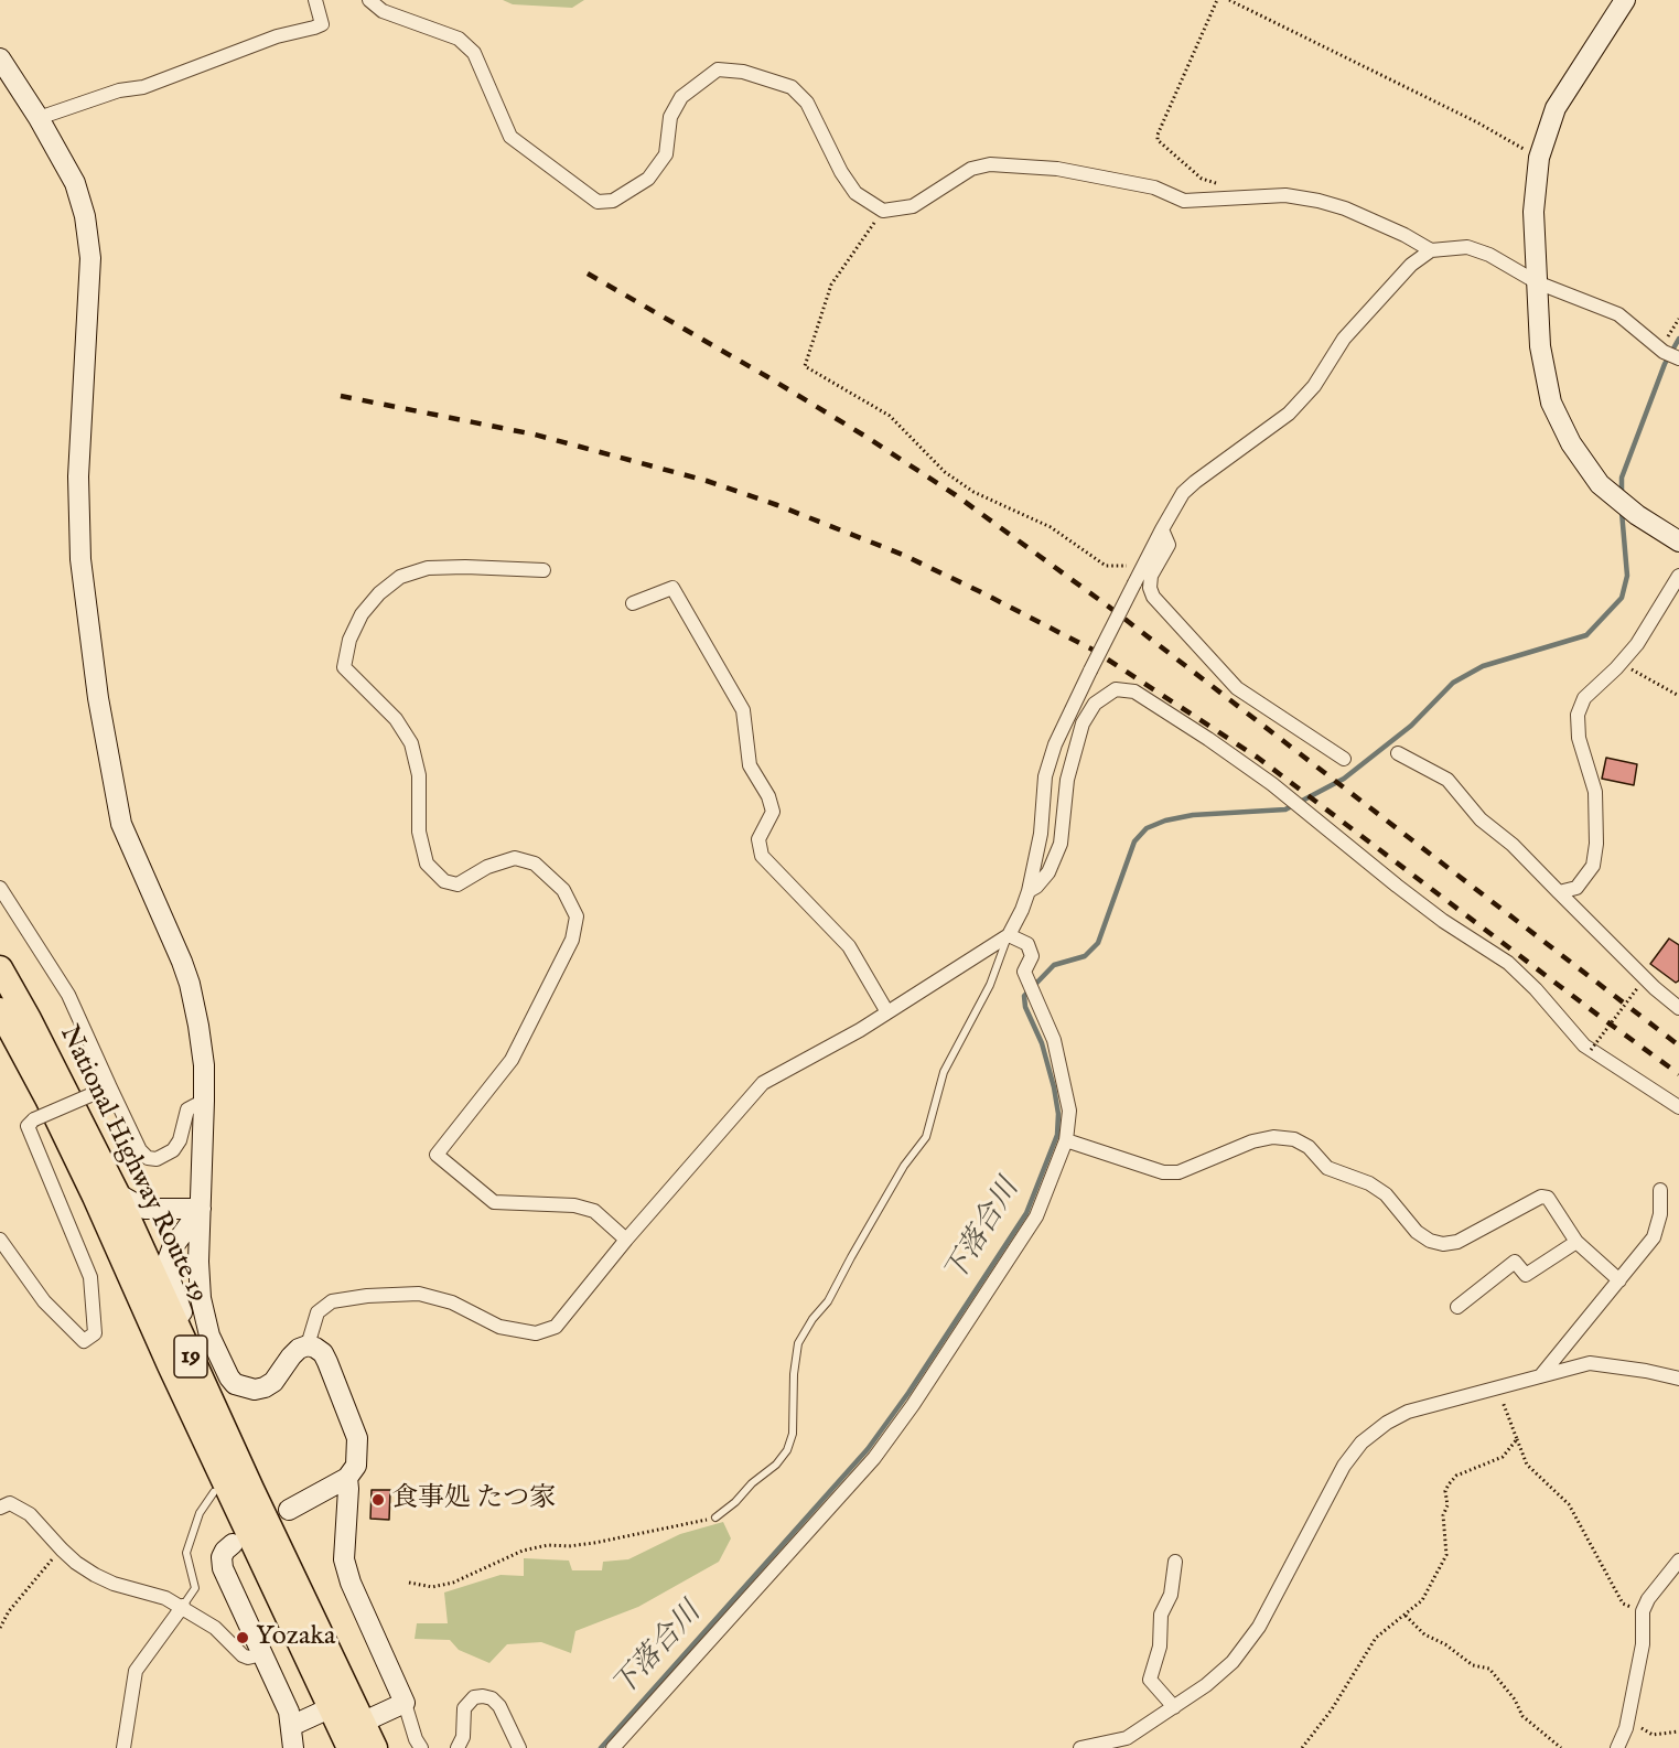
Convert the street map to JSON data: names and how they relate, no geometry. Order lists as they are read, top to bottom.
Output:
{
  "streets": {
    "highway": ["National Highway Route 19", "19"]
  },
  "water": ["下落合川"],
  "places": ["食事処 たつ家", "Yozaka"]
}
